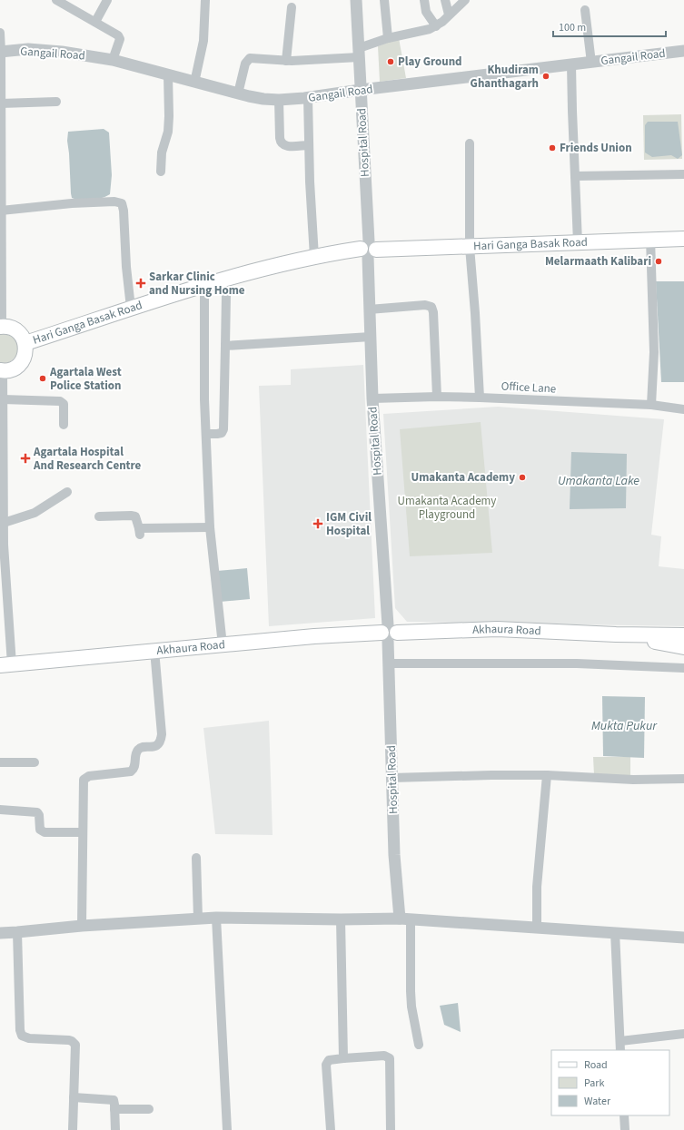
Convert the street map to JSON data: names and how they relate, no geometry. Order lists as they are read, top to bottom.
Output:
{
  "streets": {
    "main road": ["Hari Ganga Basak Road", "Akhaura Road"],
    "street": ["Gangail Road", "Hospital Road", "Office Lane"]
  },
  "crossings": [
    ["Gangail Road", "Hospital Road"],
    ["Hospital Road", "Hari Ganga Basak Road"],
    ["Hospital Road", "Office Lane"],
    ["Hospital Road", "Akhaura Road"]
  ],
  "water": ["Umakanta Lake", "Mukta Pukur"],
  "parks": ["Umakanta Academy Playground"],
  "places": {
    "other": [
      "Play Ground",
      "Khudiram Ghanthagarh",
      "Friends Union",
      "Melarmaath Kalibari",
      "Agartala West Police Station",
      "Umakanta Academy"
    ],
    "health": ["Sarkar Clinic and Nursing Home", "Agartala Hospital And Research Centre", "IGM Civil Hospital"]
  },
  "legend": ["Road", "Park", "Water"],
  "scale_bar": "100 m"
}
